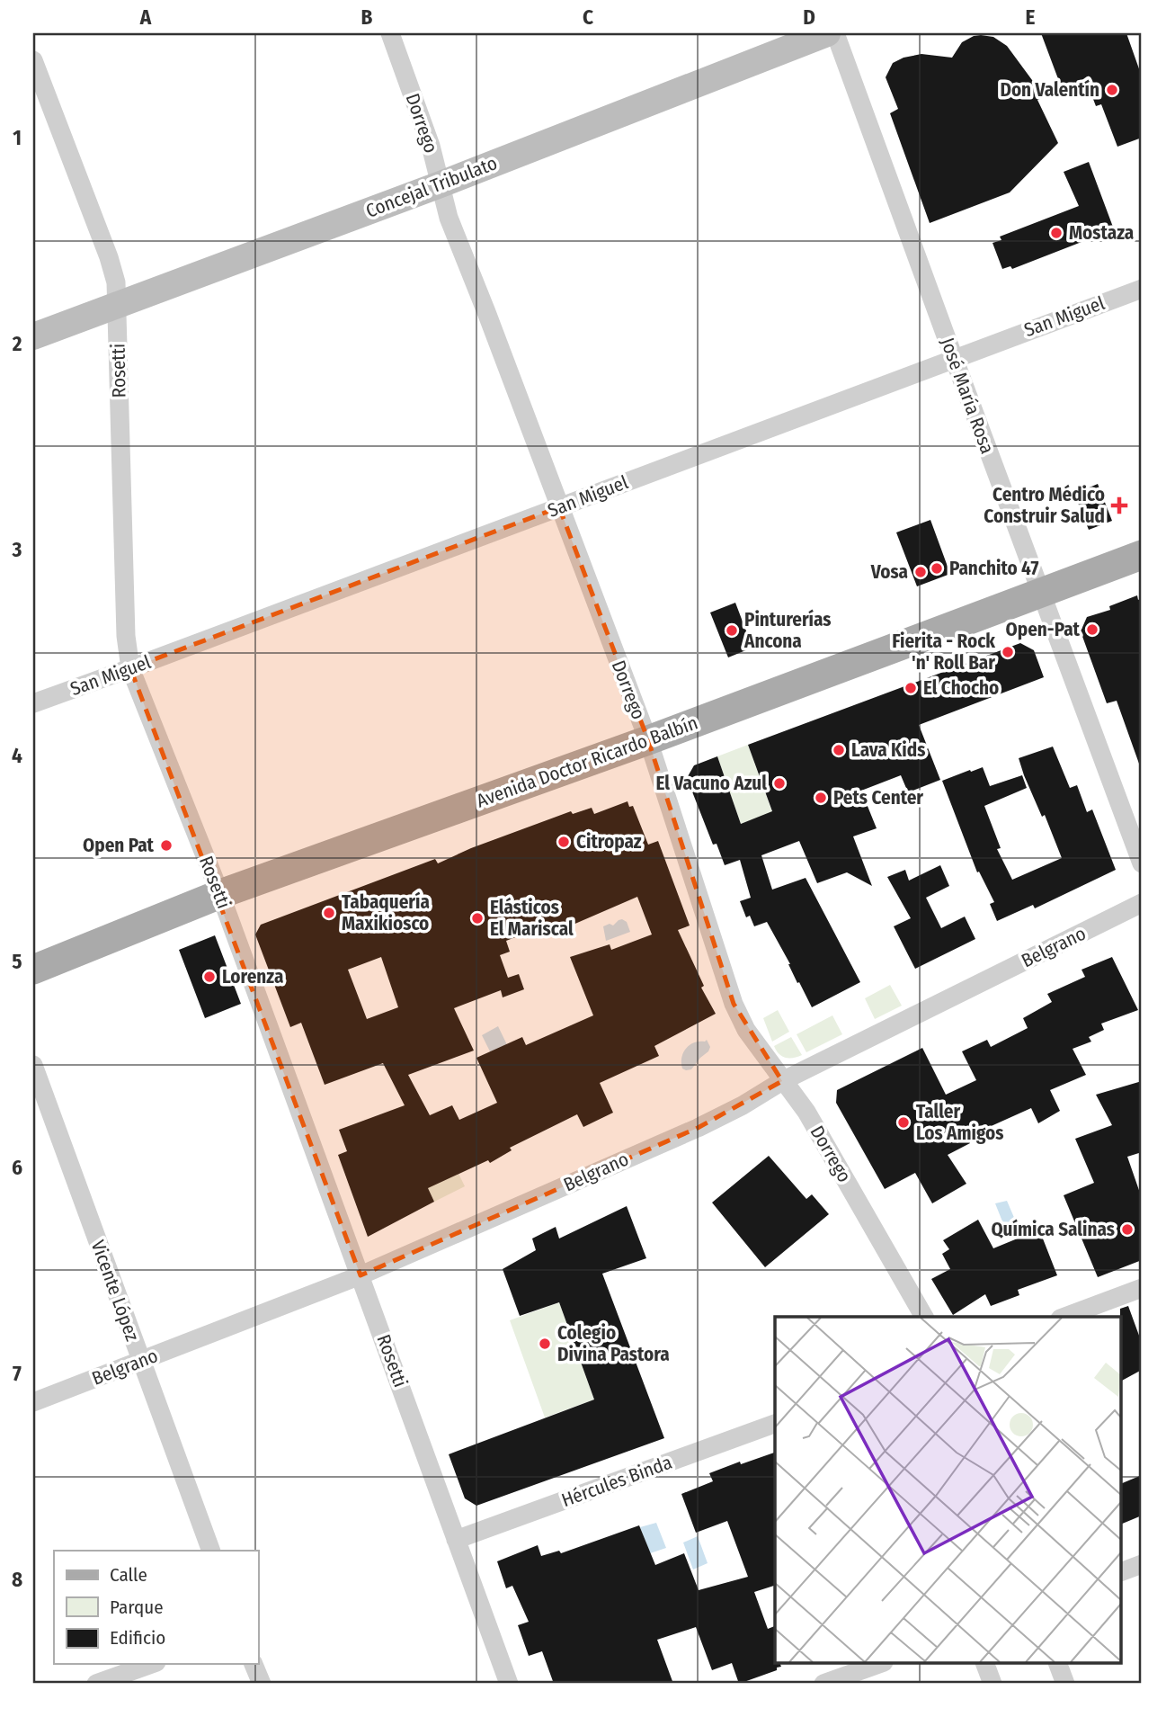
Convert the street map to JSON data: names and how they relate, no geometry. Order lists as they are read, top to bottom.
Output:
{
  "streets": {
    "main road": ["Avenida Doctor Ricardo Balbín"],
    "street": [
      "Dorrego",
      "Concejal Tribulato",
      "San Miguel",
      "Rosetti",
      "José María Rosa",
      "Belgrano",
      "Vicente López",
      "Hércules Binda"
    ]
  },
  "crossings": [
    ["Dorrego", "Concejal Tribulato"],
    ["Dorrego", "San Miguel"],
    ["Dorrego", "Avenida Doctor Ricardo Balbín"],
    ["Dorrego", "Belgrano"],
    ["Concejal Tribulato", "Rosetti"],
    ["San Miguel", "Rosetti"],
    ["San Miguel", "José María Rosa"],
    ["Rosetti", "Avenida Doctor Ricardo Balbín"],
    ["Rosetti", "Belgrano"],
    ["Rosetti", "Hércules Binda"],
    ["José María Rosa", "Avenida Doctor Ricardo Balbín"],
    ["Belgrano", "Vicente López"]
  ],
  "places": {
    "other": [
      "Don Valentín",
      "Mostaza",
      "Panchito 47",
      "Vosa",
      "Open-Pat",
      "Pinturerías Ancona",
      "Fierita - Rock 'n' Roll Bar",
      "El Chocho",
      "Lava Kids",
      "El Vacuno Azul",
      "Pets Center",
      "Citropaz",
      "Open Pat",
      "Tabaquería Maxikiosco",
      "Elásticos El Mariscal",
      "Lorenza",
      "Taller Los Amigos",
      "Química Salinas",
      "Colegio Divina Pastora"
    ],
    "health": ["Centro Médico Construir Salud"]
  },
  "legend": ["Calle", "Parque", "Edificio"],
  "grid": {
    "columns": [
      "A",
      "B",
      "C",
      "D",
      "E"
    ],
    "rows": [
      "1",
      "2",
      "3",
      "4",
      "5",
      "6",
      "7",
      "8"
    ]
  }
}
